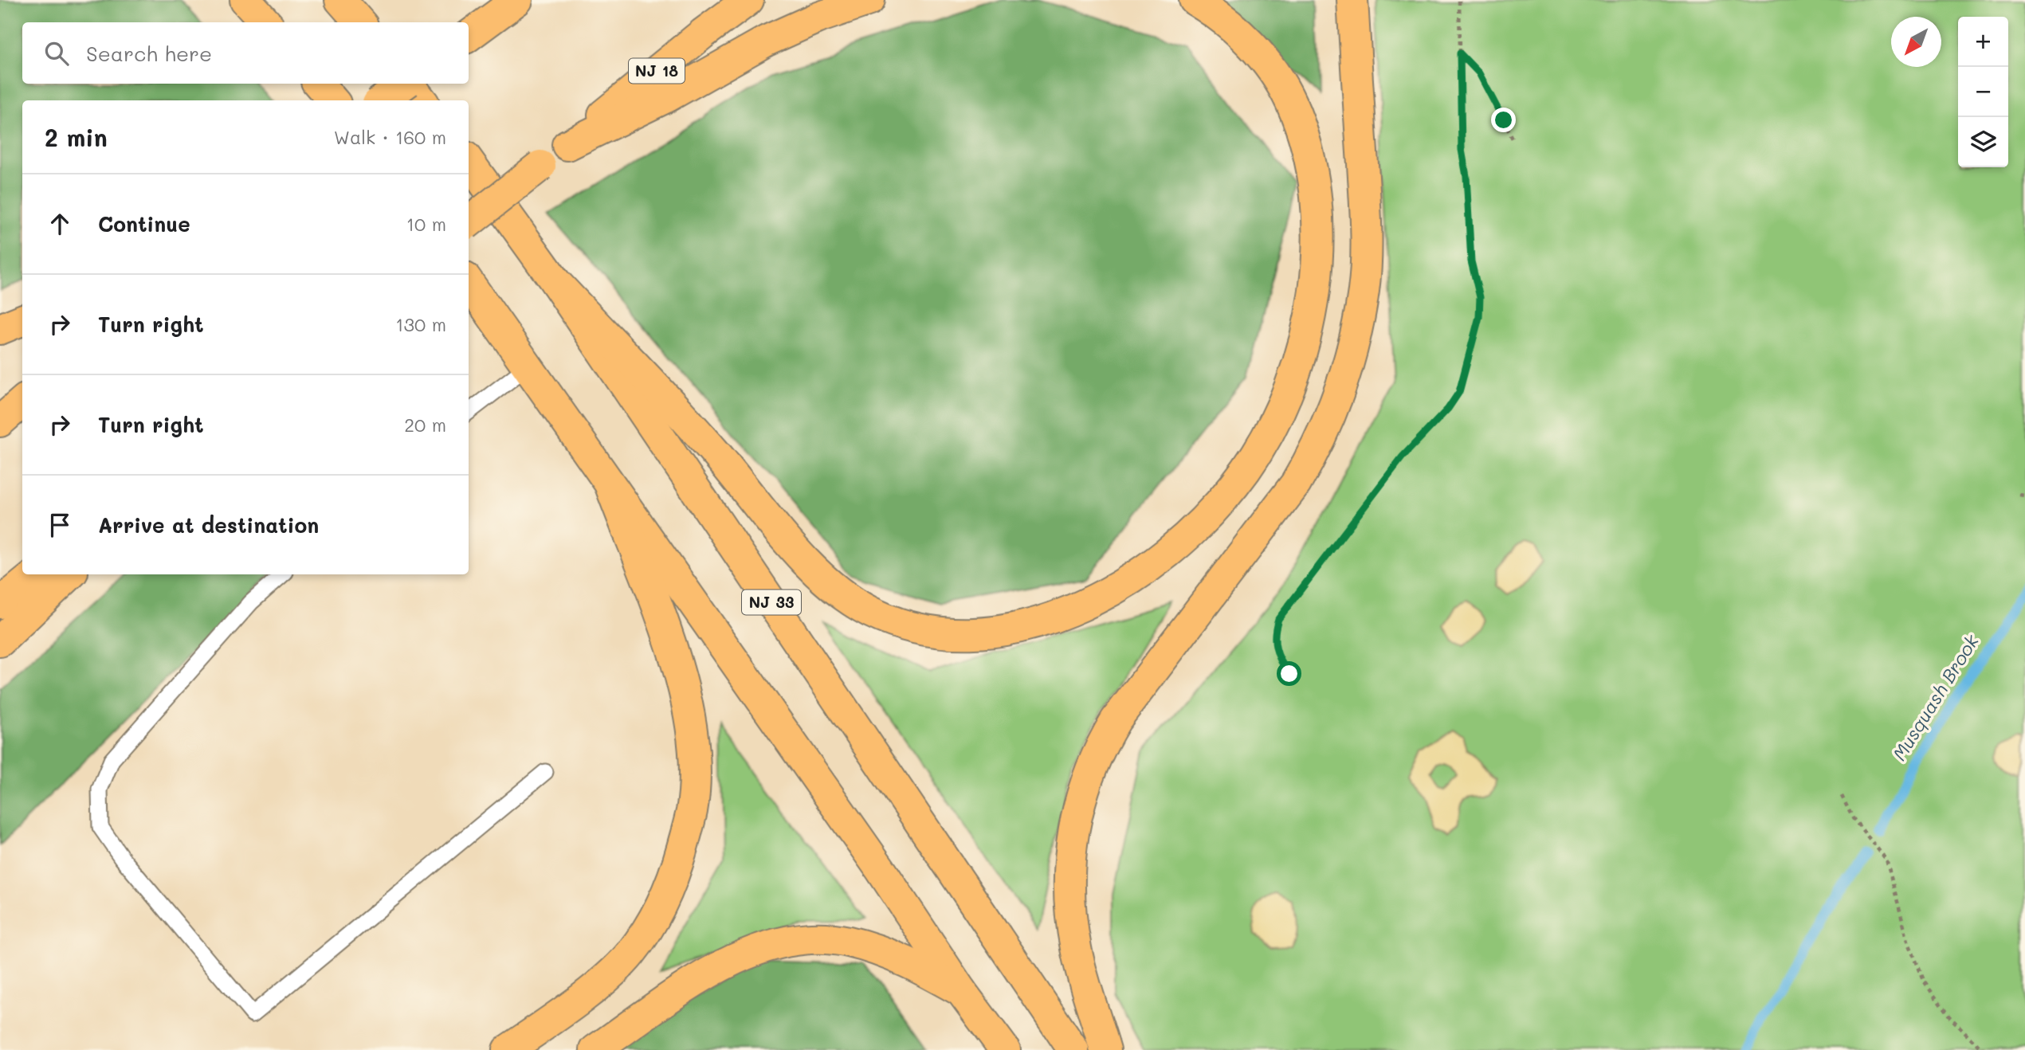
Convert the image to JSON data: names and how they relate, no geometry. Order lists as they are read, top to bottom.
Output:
{
  "streets": {
    "highway": ["NJ 18", "NJ 33"]
  },
  "water": ["Musquash Brook"],
  "north": "bottom left",
  "page": {
    "map_buttons": ["+", "−"],
    "search": "Search here",
    "heading": ["2 min", "Walk · 160 m"],
    "list": [
      ["Continue", "10 m"],
      ["Turn right", "130 m"],
      ["Turn right", "20 m"],
      "Arrive at destination"
    ]
  }
}
